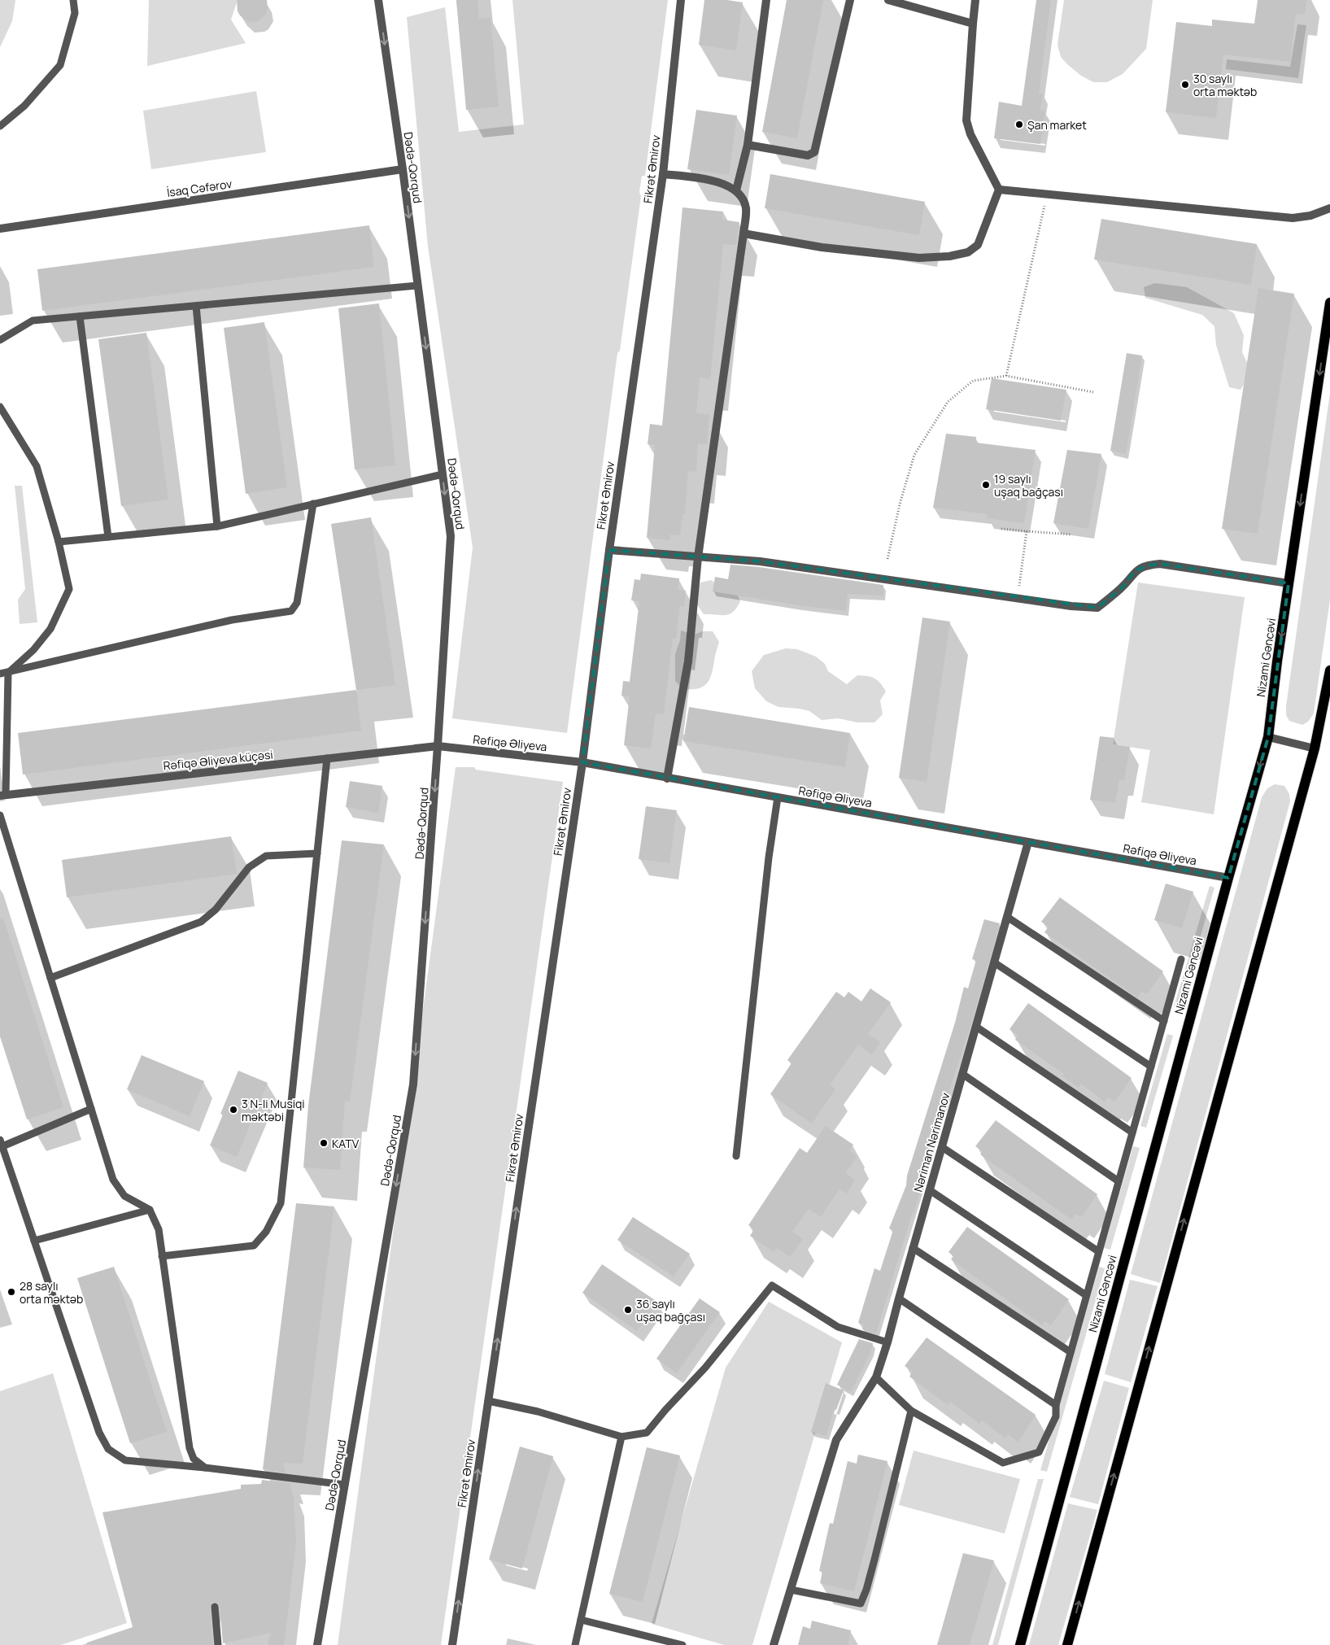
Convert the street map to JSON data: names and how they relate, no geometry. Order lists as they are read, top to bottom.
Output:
{
  "streets": {
    "main road": ["Nizami Gəncəvi"],
    "street": [
      "Dədə-Qorqud",
      "Fikrət Əmirov",
      "İsaq Cəfərov",
      "Rəfiqə Əliyeva",
      "Rəfiqə Əliyeva küçəsi",
      "Nəriman Nərimanov"
    ]
  },
  "crossings": [
    ["Dədə-Qorqud", "İsaq Cəfərov"],
    ["Dədə-Qorqud", "Rəfiqə Əliyeva"],
    ["Dədə-Qorqud", "Rəfiqə Əliyeva küçəsi"],
    ["Fikrət Əmirov", "Rəfiqə Əliyeva"],
    ["Nizami Gəncəvi", "Rəfiqə Əliyeva"],
    ["Rəfiqə Əliyeva", "Rəfiqə Əliyeva küçəsi"],
    ["Rəfiqə Əliyeva", "Nəriman Nərimanov"]
  ],
  "one_way": ["Dədə-Qorqud", "Fikrət Əmirov"],
  "places": [
    "30 saylı orta məktəb",
    "Şan market",
    "19 saylı uşaq bağçası",
    "3 N-li Musiqi məktəbi",
    "KATV",
    "28 saylı orta məktəb",
    "36 saylı uşaq bağçası"
  ]
}
